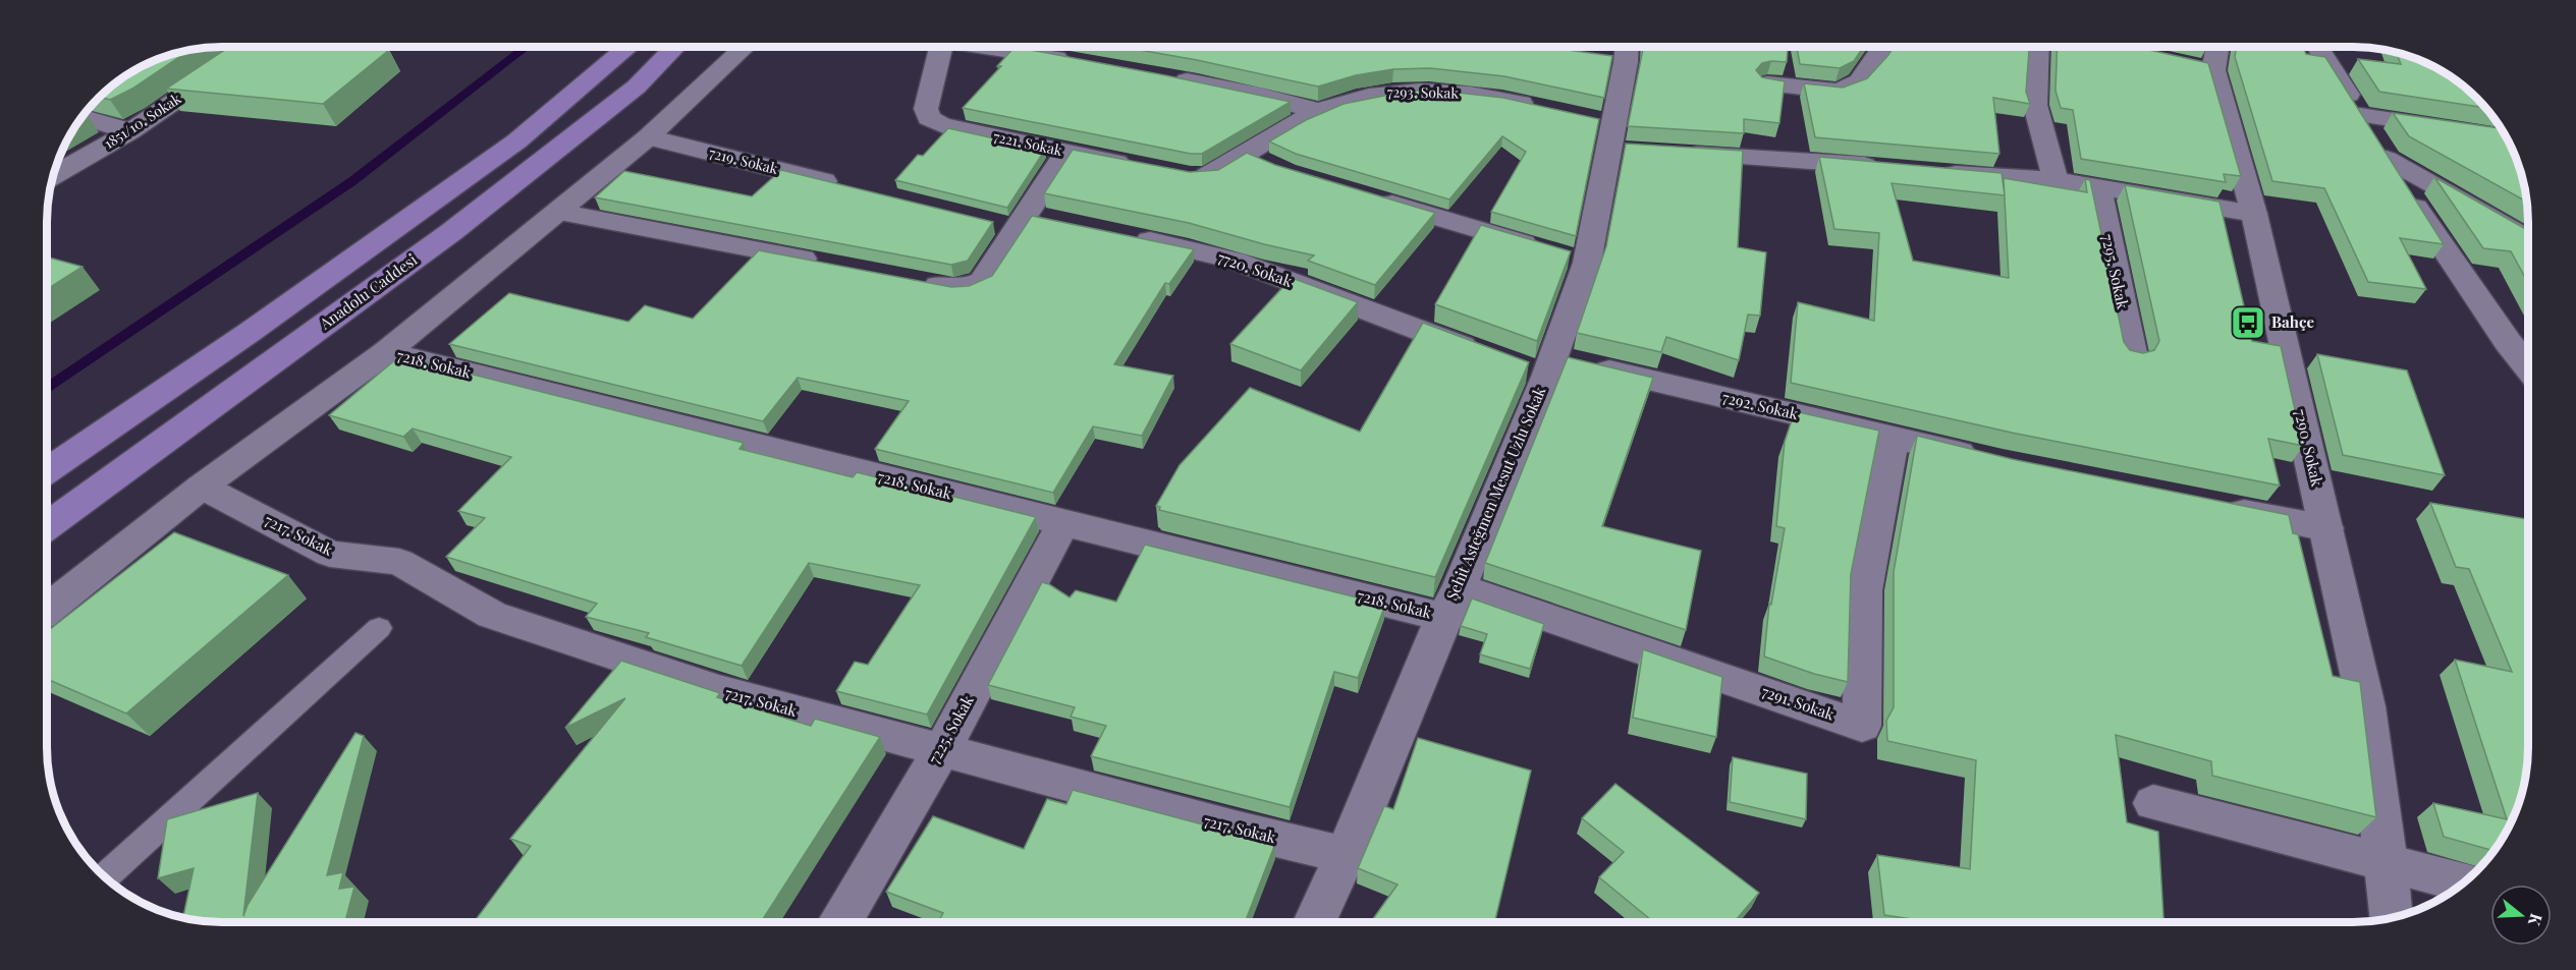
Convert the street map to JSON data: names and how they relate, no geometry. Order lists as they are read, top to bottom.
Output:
{
  "streets": {
    "highway": ["Anadolu Caddesi"],
    "street": [
      "7293. Sokak",
      "1851/10. Sokak",
      "7221. Sokak",
      "7219. Sokak",
      "7720. Sokak",
      "7295. Sokak",
      "7218. Sokak",
      "7292. Sokak",
      "7290. Sokak",
      "Şehit Asteğmen Mesut Uzlu Sokak",
      "7217. Sokak",
      "7291. Sokak",
      "7225. Sokak"
    ]
  },
  "crossings": [
    ["7218. Sokak", "Şehit Asteğmen Mesut Uzlu Sokak"],
    ["7218. Sokak", "7291. Sokak"],
    ["7218. Sokak", "7225. Sokak"],
    ["7292. Sokak", "Şehit Asteğmen Mesut Uzlu Sokak"],
    ["7292. Sokak", "7291. Sokak"],
    ["Şehit Asteğmen Mesut Uzlu Sokak", "7217. Sokak"],
    ["Şehit Asteğmen Mesut Uzlu Sokak", "7291. Sokak"],
    ["7217. Sokak", "7225. Sokak"]
  ],
  "places": {
    "bus stop": ["Bahçe"]
  },
  "north": "right"
}
